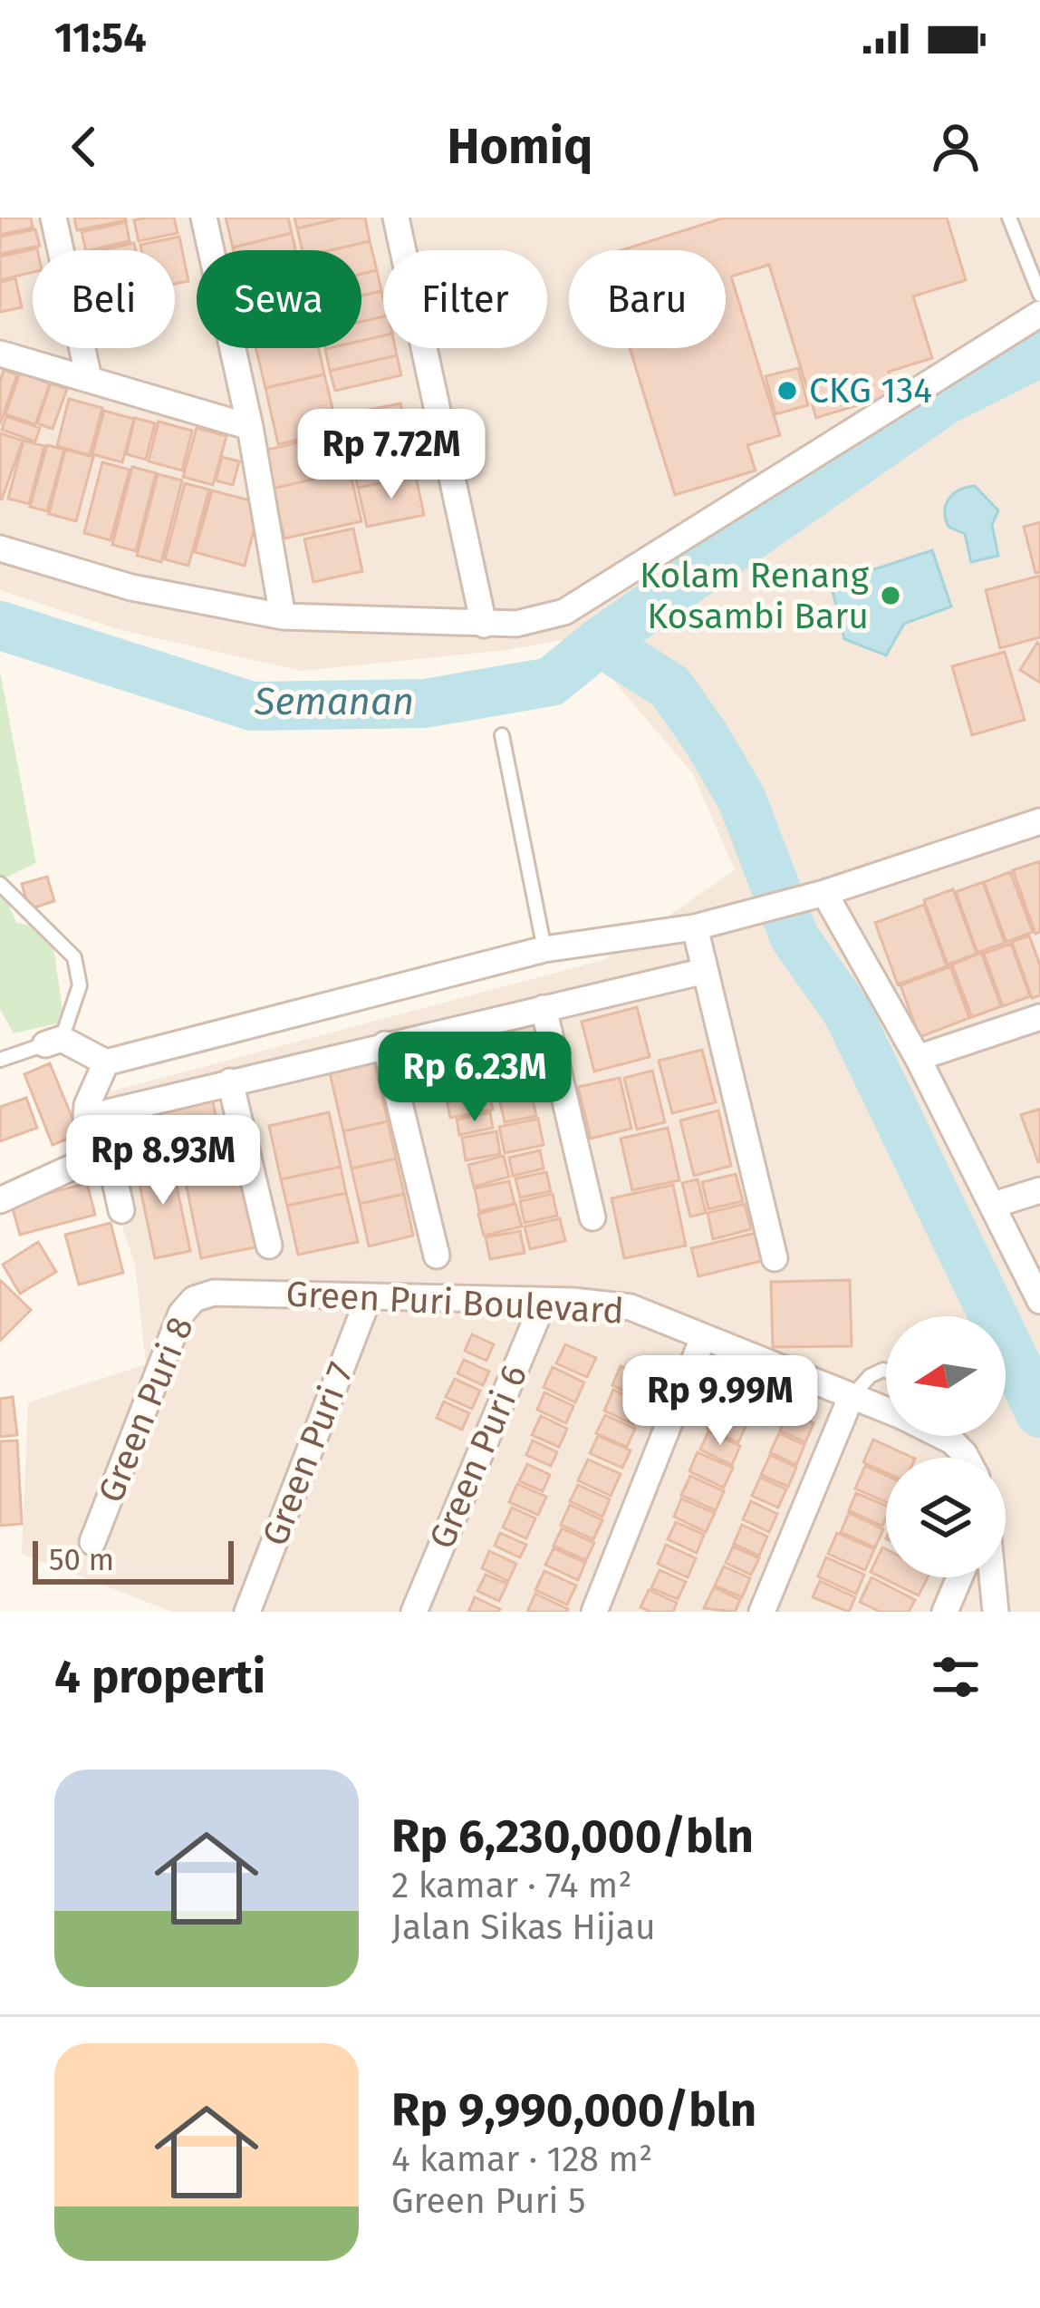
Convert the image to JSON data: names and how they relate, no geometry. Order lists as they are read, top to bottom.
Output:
{
  "streets": {
    "street": [
      "Green Puri Boulevard",
      "Green Puri 8",
      "Green Puri 7",
      "Green Puri 6"
    ]
  },
  "crossings": [
    ["Green Puri Boulevard", "Green Puri 8"],
    ["Green Puri Boulevard", "Green Puri 7"],
    ["Green Puri Boulevard", "Green Puri 6"]
  ],
  "water": ["Semanan"],
  "places": ["CKG 134", "Kolam Renang Kosambi Baru"],
  "scale_bar": "50 m",
  "north": "left",
  "page": {
    "status": "11:54",
    "header": "Homiq",
    "chip": [
      "Beli",
      "Sewa",
      "Filter",
      "Baru"
    ],
    "price": [
      "Rp 7.72M",
      "Rp 6.23M",
      "Rp 8.93M",
      "Rp 9.99M"
    ],
    "scale": "50 m",
    "heading": "4 properti",
    "list": [
      {
        "name": "Rp 6,230,000/bln",
        "note": "2 kamar · 74 m² · Jalan Sikas Hijau"
      },
      {
        "name": "Rp 9,990,000/bln",
        "note": "4 kamar · 128 m² · Green Puri 5"
      }
    ]
  }
}
